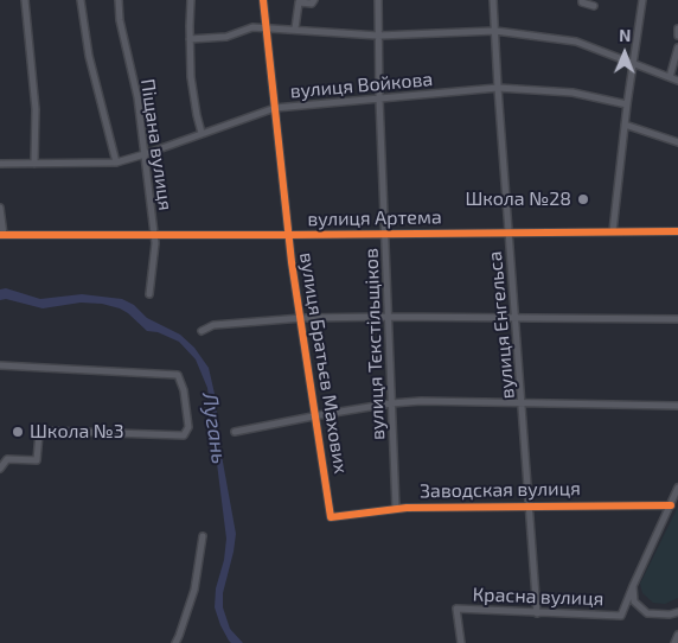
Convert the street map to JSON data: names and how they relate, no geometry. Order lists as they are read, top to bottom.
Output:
{
  "streets": {
    "street": [
      "вулиця Войкова",
      "Піщана вулиця",
      "вулиця Артема",
      "вулиця Енгельса",
      "вулиця Тєкстільщіков",
      "вулиця Братьєв Махових",
      "Заводская вулиця",
      "Красна вулиця"
    ]
  },
  "crossings": [
    ["вулиця Войкова", "Піщана вулиця"],
    ["вулиця Войкова", "вулиця Енгельса"],
    ["вулиця Войкова", "вулиця Тєкстільщіков"],
    ["вулиця Войкова", "вулиця Братьєв Махових"],
    ["Піщана вулиця", "вулиця Артема"],
    ["вулиця Артема", "вулиця Енгельса"],
    ["вулиця Артема", "вулиця Тєкстільщіков"],
    ["вулиця Артема", "вулиця Братьєв Махових"],
    ["вулиця Енгельса", "Заводская вулиця"],
    ["вулиця Енгельса", "Красна вулиця"],
    ["вулиця Тєкстільщіков", "Заводская вулиця"],
    ["вулиця Братьєв Махових", "Заводская вулиця"]
  ],
  "water": ["Лугань"],
  "places": ["Школа №28", "Школа №3"],
  "north": "top"
}
